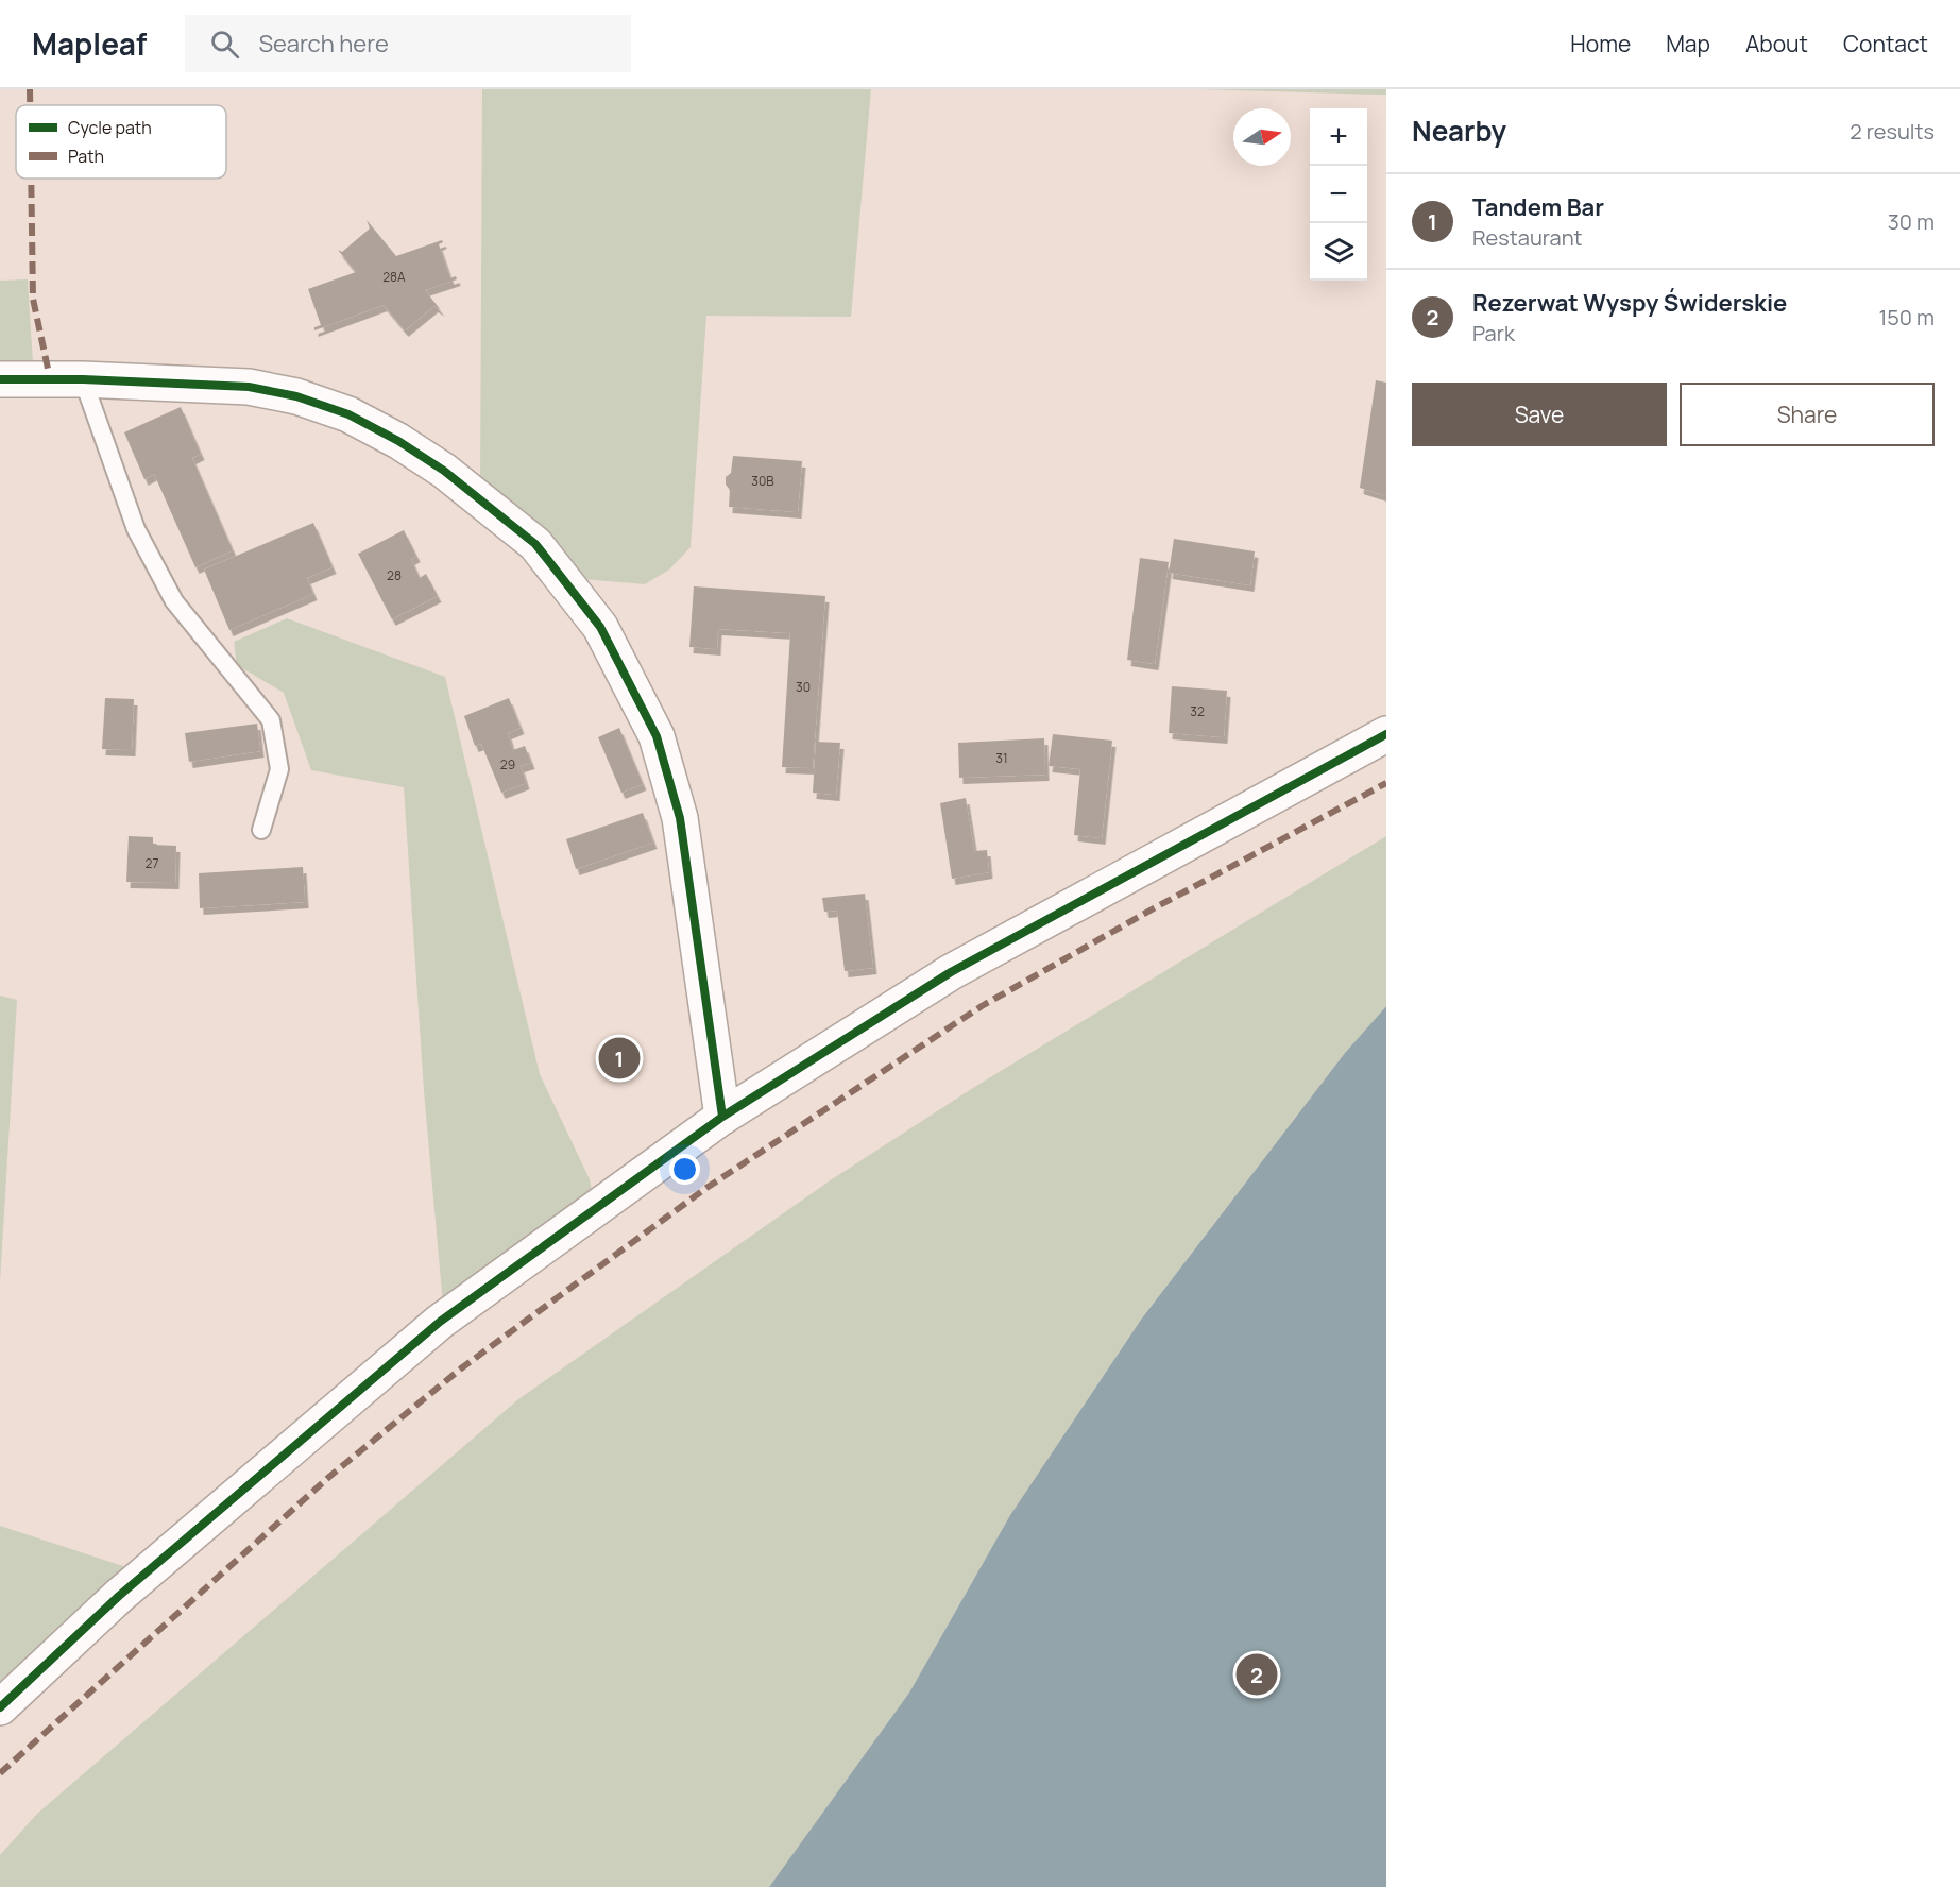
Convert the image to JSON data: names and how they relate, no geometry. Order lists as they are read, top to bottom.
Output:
{
  "house_numbers": [
    "28A",
    "30B",
    "28",
    "30",
    "32",
    "31",
    "29",
    "27"
  ],
  "legend": ["Cycle path", "Path"],
  "north": "right",
  "page": {
    "header": "Mapleaf",
    "search": "Search here",
    "nav": [
      "Home",
      "Map",
      "About",
      "Contact"
    ],
    "heading": ["Nearby", "2 results"],
    "map_buttons": ["+", "−"],
    "list": [
      {
        "mark": "1",
        "name": "Tandem Bar",
        "note": "Restaurant",
        "value": "30 m"
      },
      {
        "mark": "2",
        "name": "Rezerwat Wyspy Świderskie",
        "note": "Park",
        "value": "150 m"
      }
    ],
    "buttons": ["Save", "Share"],
    "pins": ["1", "2"]
  }
}
